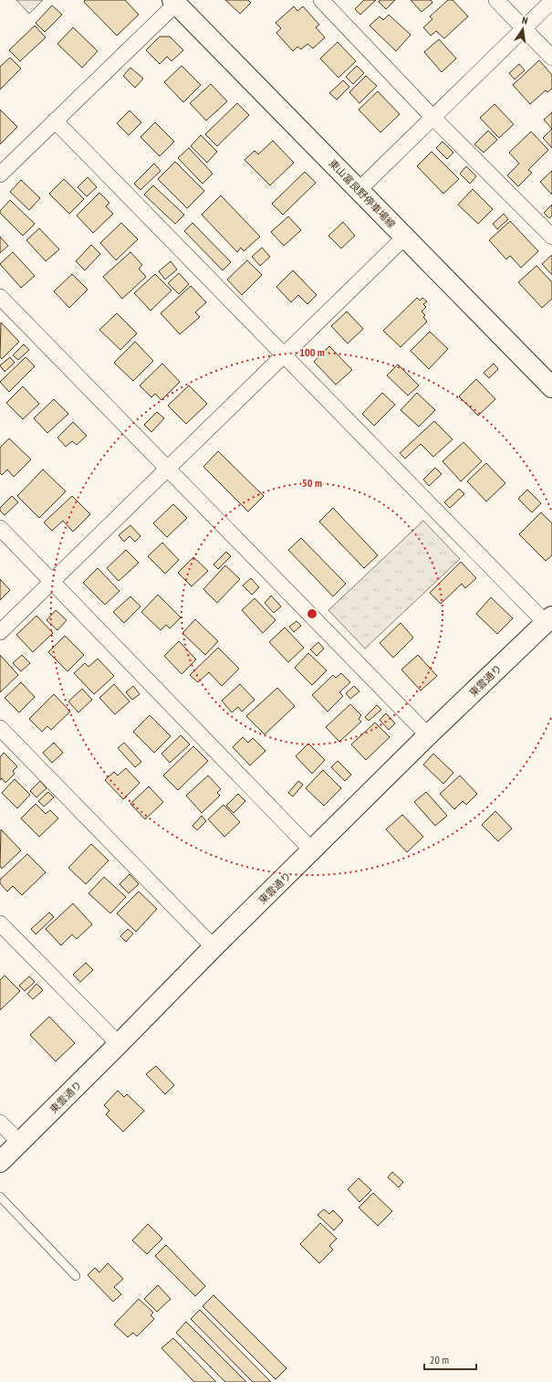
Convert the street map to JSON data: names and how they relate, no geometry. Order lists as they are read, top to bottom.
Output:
{
  "streets": {
    "street": ["東山富良野停車場線", "東雲通り"]
  },
  "scale_bar": "20 m",
  "north": "top",
  "rings": ["100 m", "50 m"]
}
